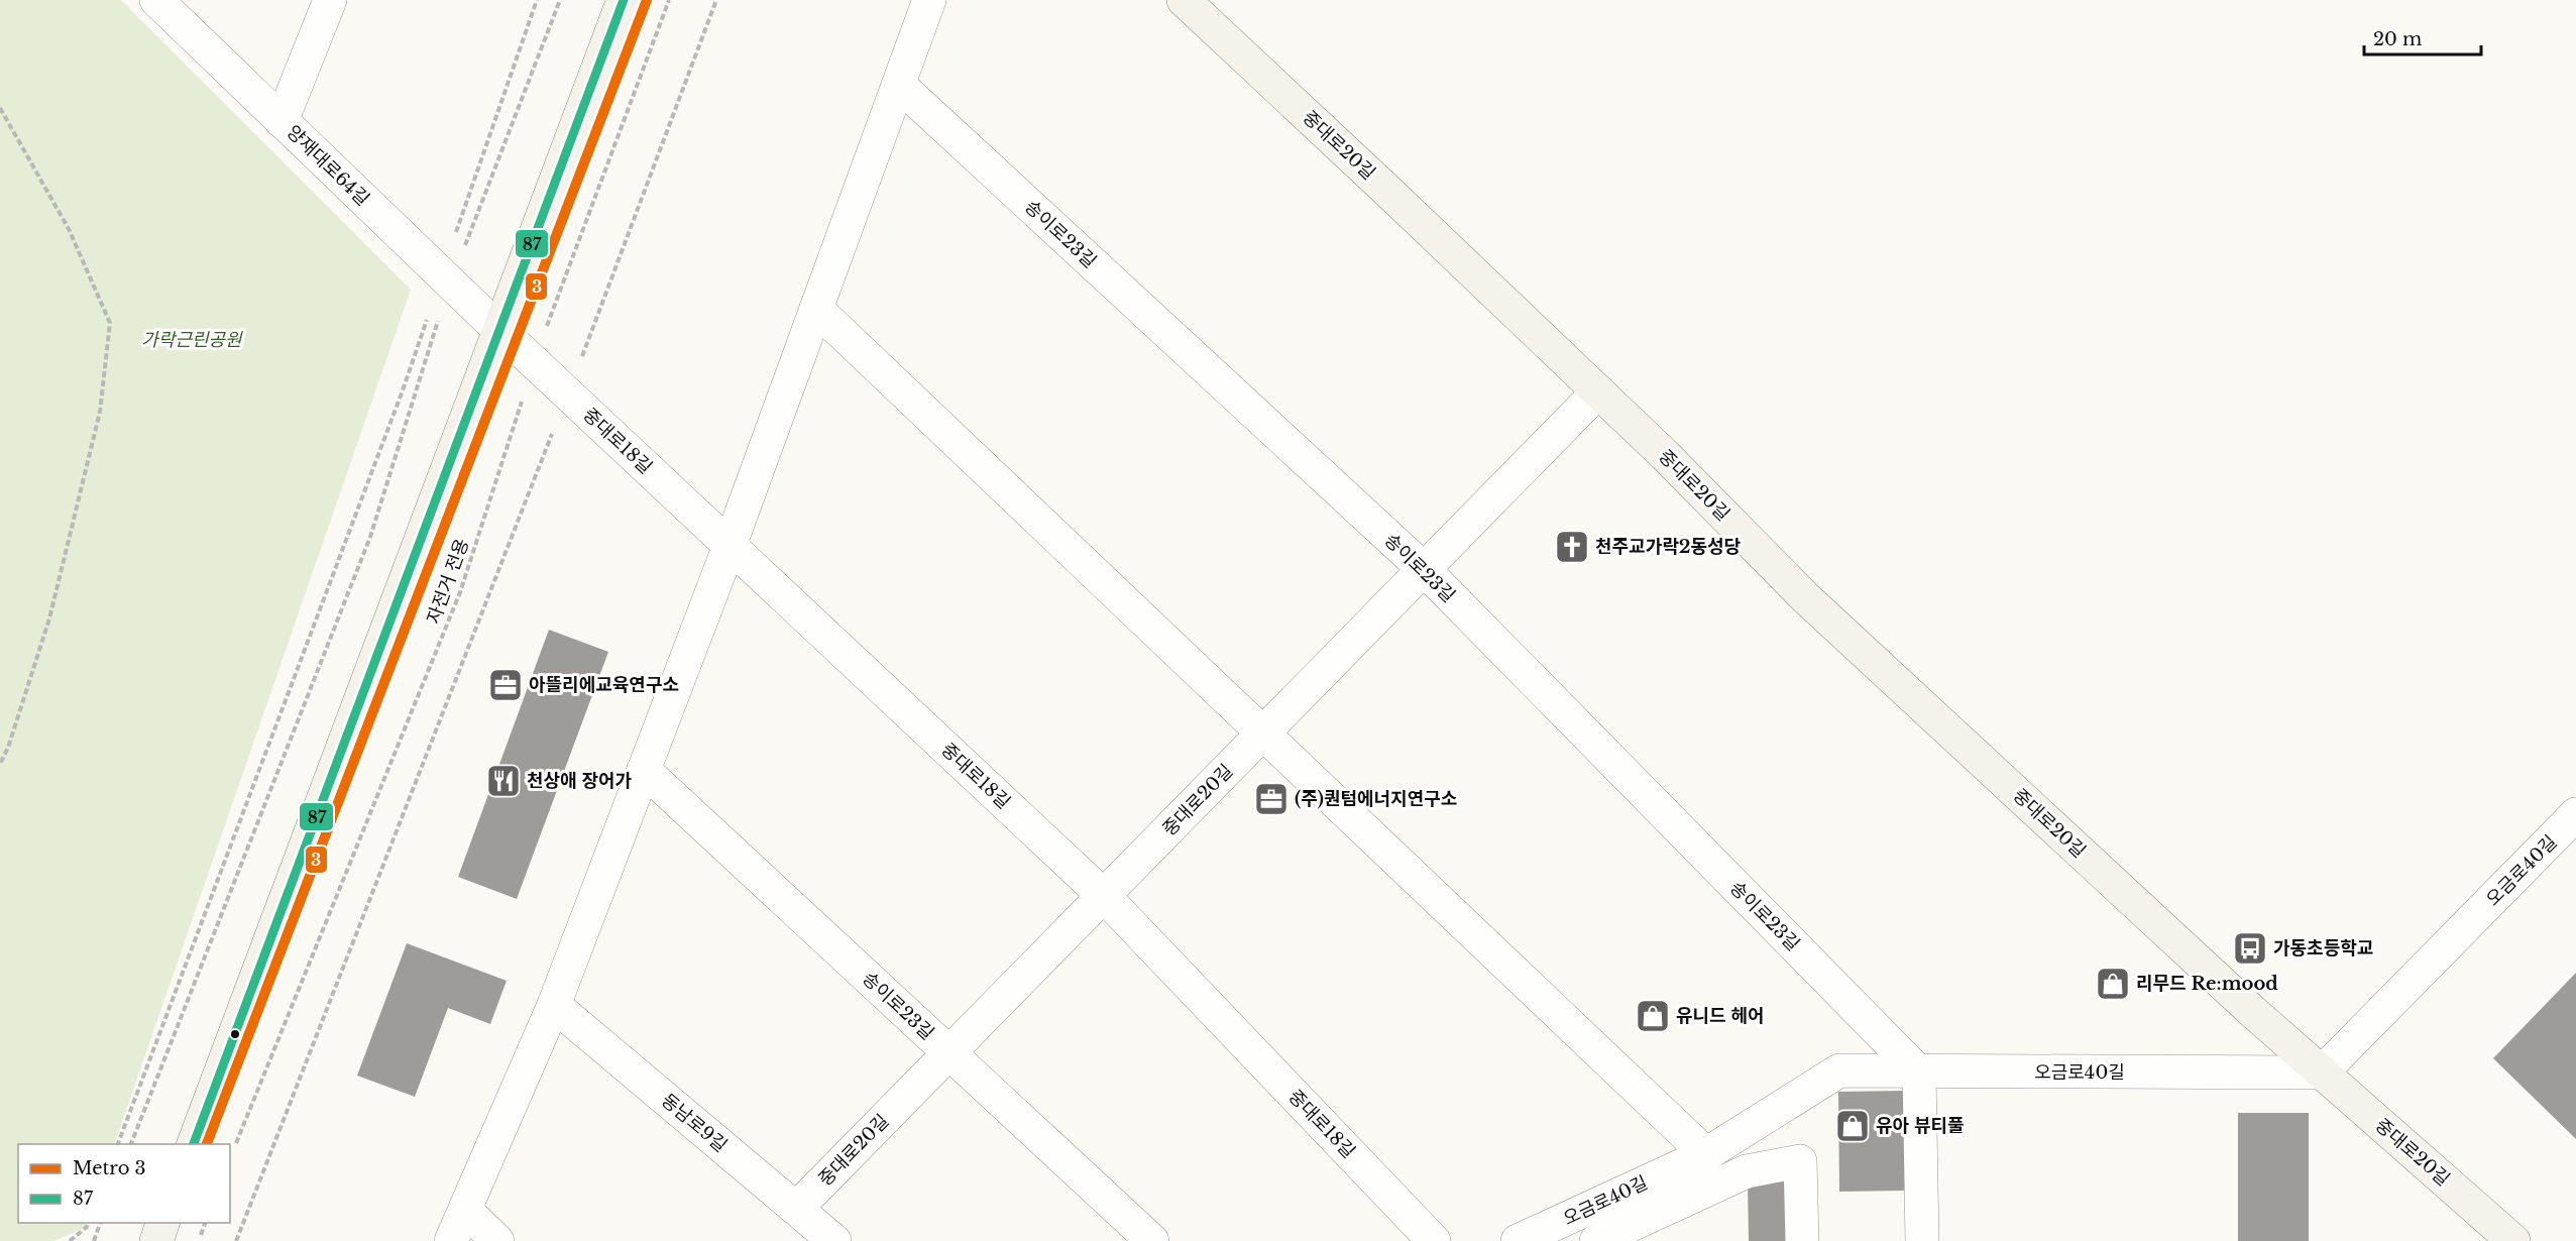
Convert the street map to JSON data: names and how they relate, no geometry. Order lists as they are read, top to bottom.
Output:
{
  "streets": {
    "street": [
      "중대로20길",
      "양재대로64길",
      "송이로23길",
      "중대로18길",
      "오금로40길",
      "동남로9길"
    ],
    "path": ["자전거 전용"]
  },
  "crossings": [
    ["중대로20길", "송이로23길"],
    ["중대로20길", "중대로18길"],
    ["중대로20길", "오금로40길"],
    ["중대로20길", "동남로9길"],
    ["양재대로64길", "중대로18길"],
    ["송이로23길", "오금로40길"],
    ["중대로18길", "자전거 전용"]
  ],
  "parks": ["가락근린공원"],
  "places": {
    "church": ["천주교가락2동성당"],
    "office": ["아뜰리에교육연구소", "(주)퀀텀에너지연구소"],
    "restaurant": ["천상애 장어가"],
    "bus stop": ["가동초등학교"],
    "shop": ["리무드 Re:mood", "유니드 헤어", "유아 뷰티풀"]
  },
  "lines": ["metro line 3", "transit line 87"],
  "legend": ["Metro 3", "87"],
  "scale_bar": "20 m"
}
